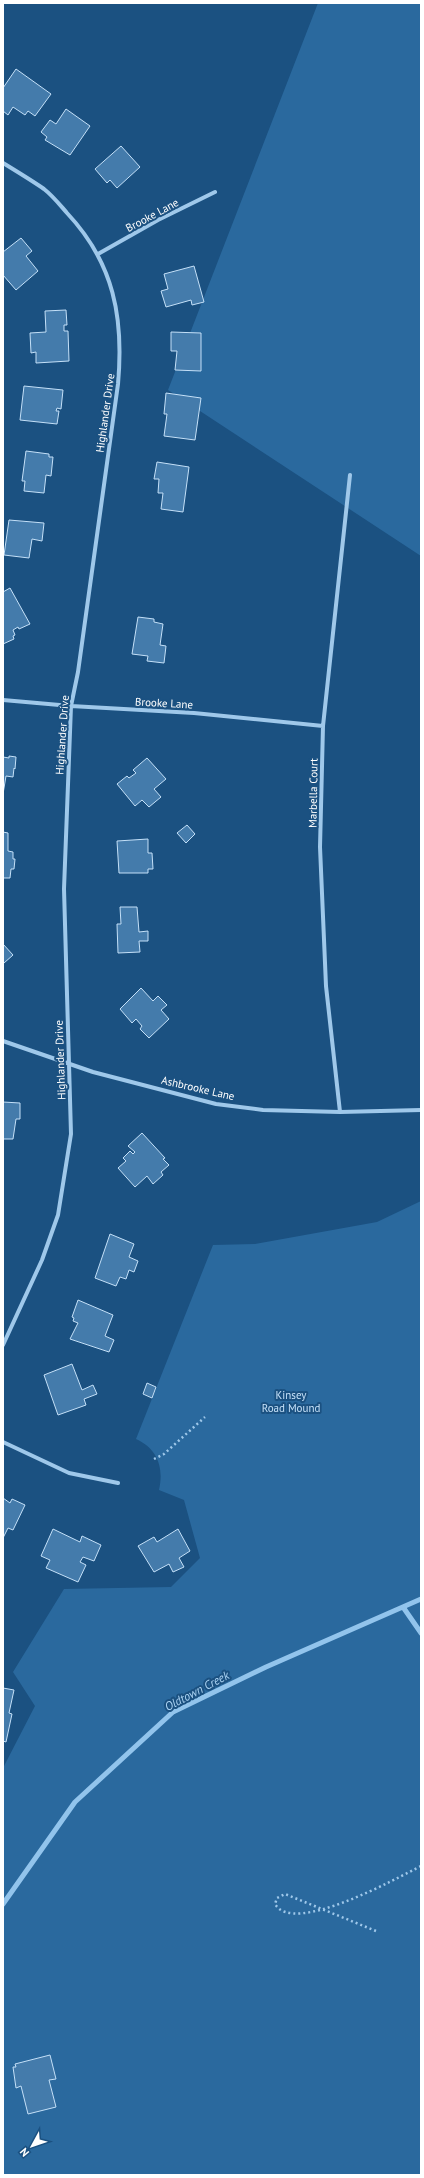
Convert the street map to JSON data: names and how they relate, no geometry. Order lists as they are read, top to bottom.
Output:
{
  "streets": {
    "street": [
      "Brooke Lane",
      "Highlander Drive",
      "Marbella Court",
      "Ashbrooke Lane"
    ]
  },
  "crossings": [
    ["Brooke Lane", "Highlander Drive"],
    ["Brooke Lane", "Marbella Court"],
    ["Highlander Drive", "Ashbrooke Lane"],
    ["Marbella Court", "Ashbrooke Lane"]
  ],
  "water": ["Oldtown Creek"],
  "parks": ["Kinsey Road Mound"],
  "north": "bottom left"
}
